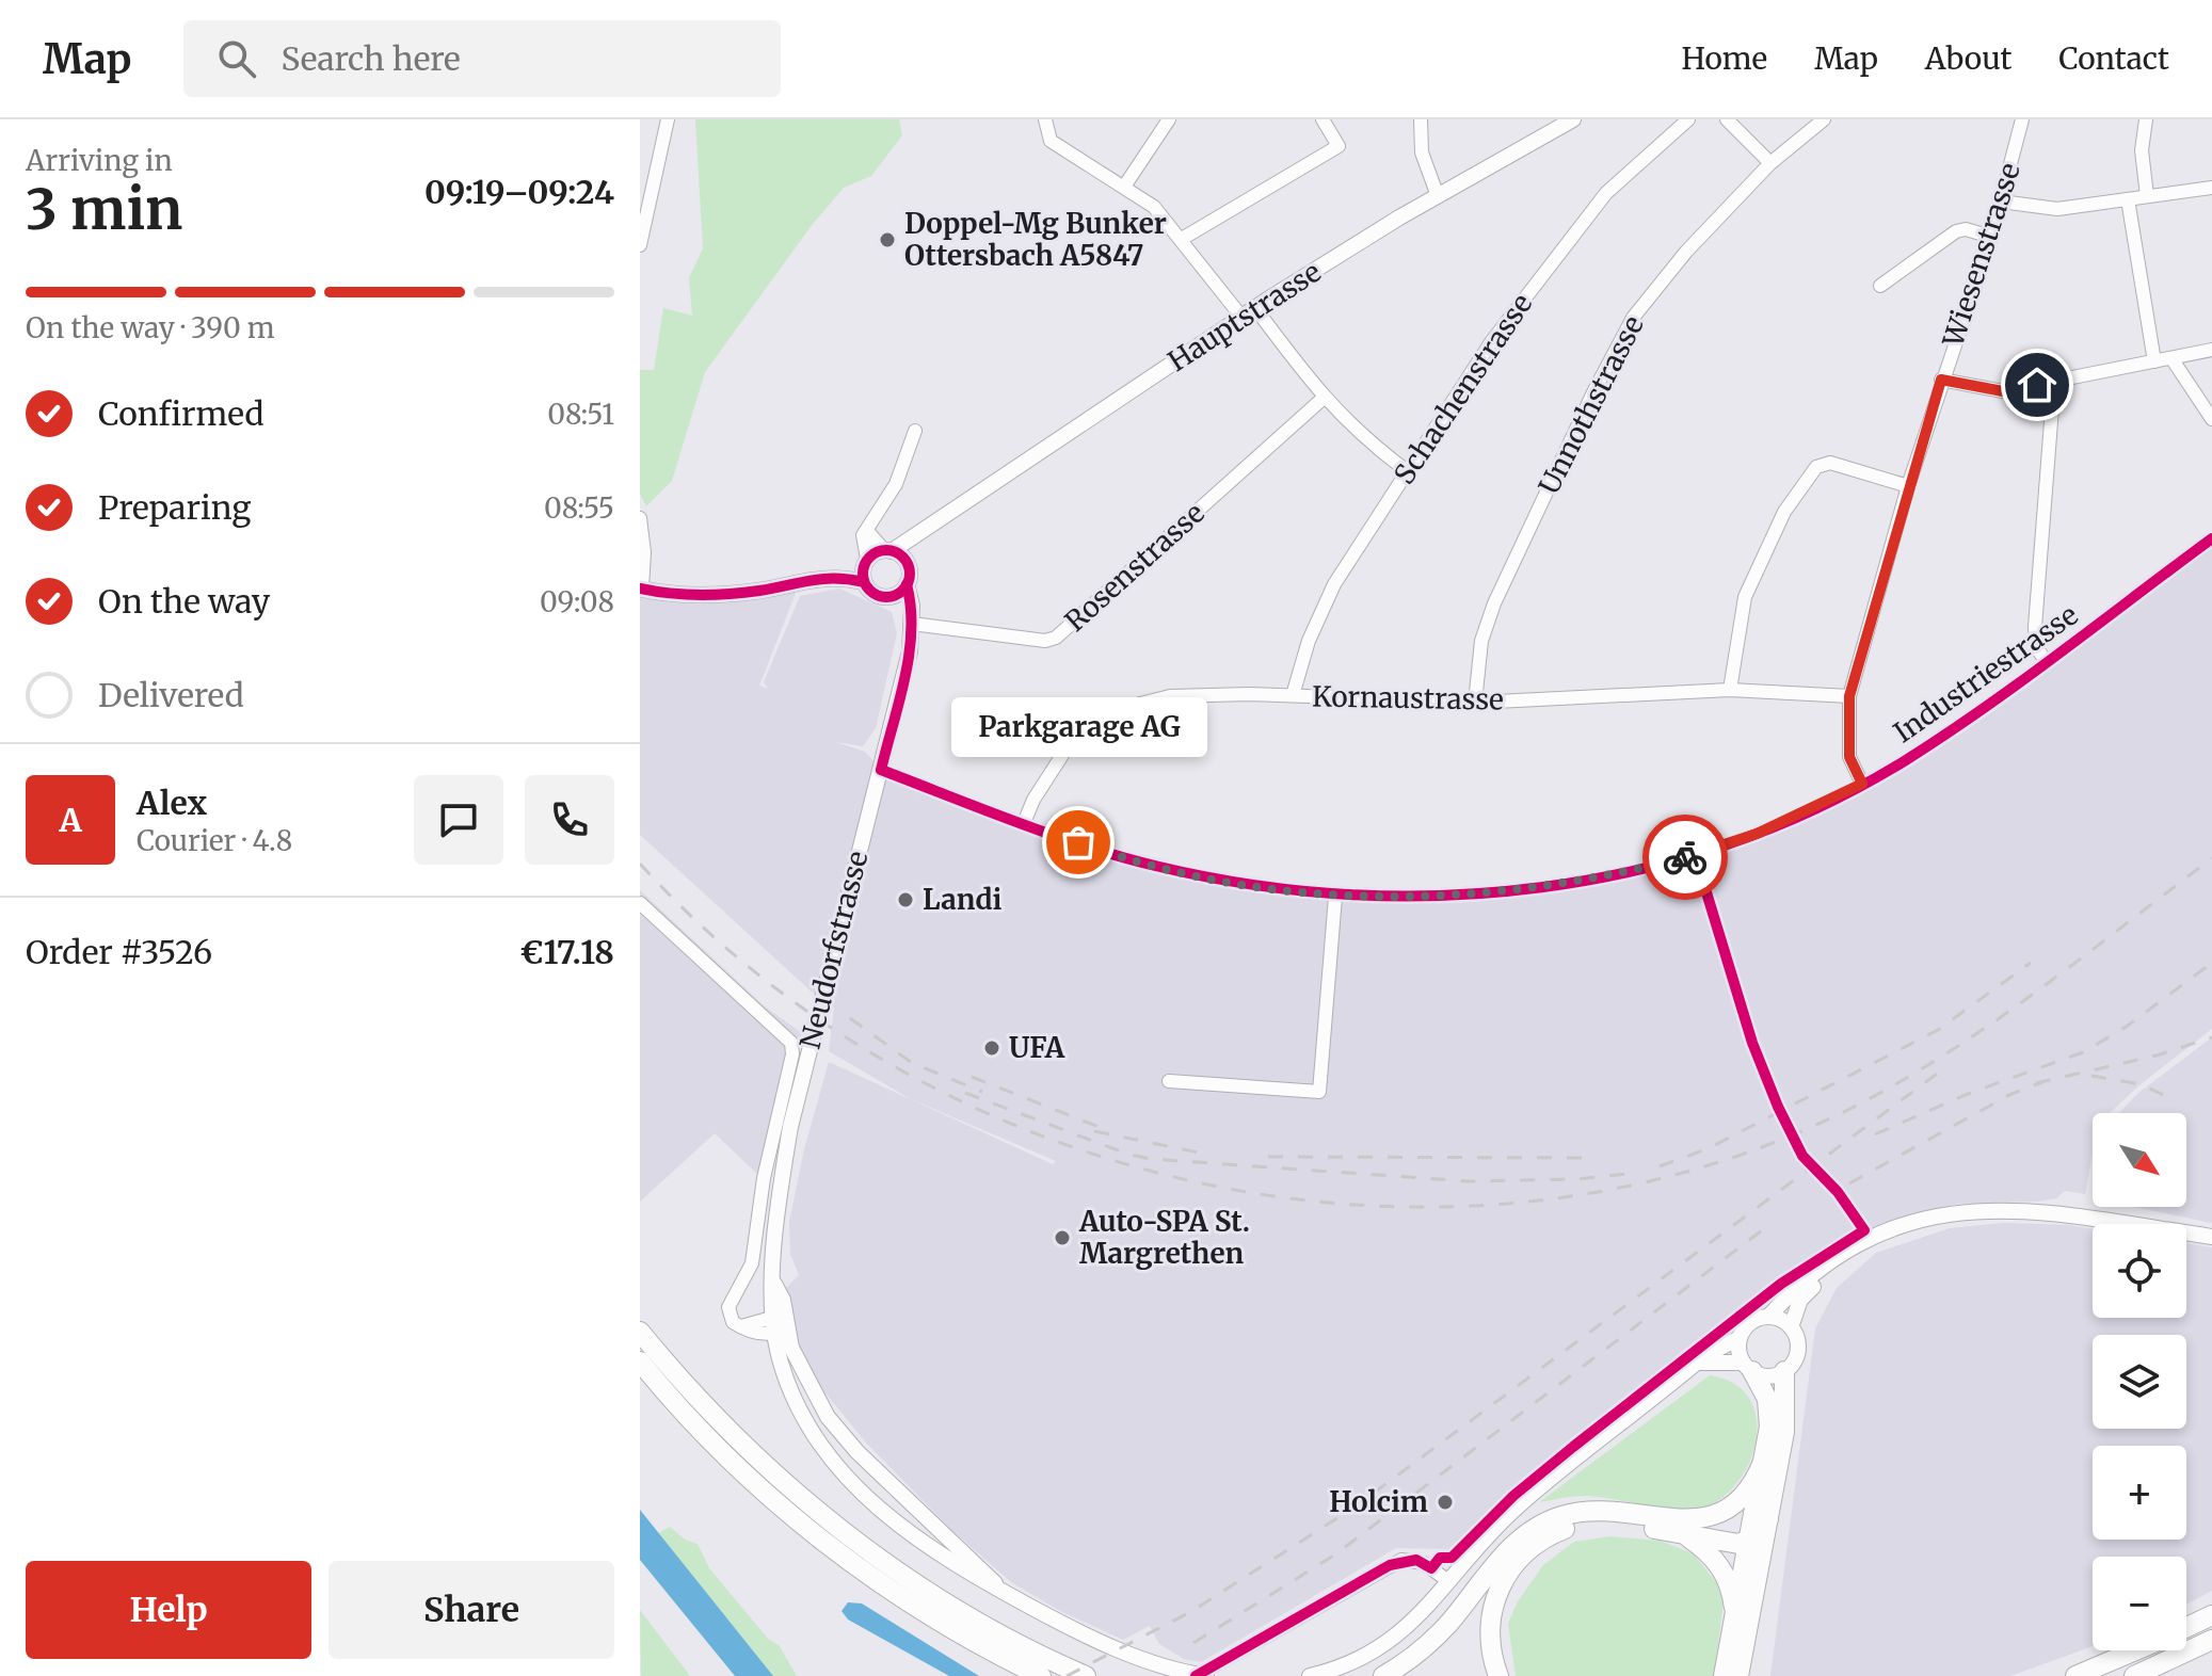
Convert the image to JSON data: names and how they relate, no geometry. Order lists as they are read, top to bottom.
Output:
{
  "streets": {
    "main road": ["Hauptstrasse", "Neudorfstrasse"],
    "street": [
      "Wiesenstrasse",
      "Schachenstrasse",
      "Unnothstrasse",
      "Rosenstrasse",
      "Industriestrasse",
      "Kornaustrasse"
    ]
  },
  "crossings": [
    ["Wiesenstrasse", "Industriestrasse"],
    ["Wiesenstrasse", "Kornaustrasse"],
    ["Hauptstrasse", "Neudorfstrasse"],
    ["Schachenstrasse", "Kornaustrasse"],
    ["Unnothstrasse", "Kornaustrasse"],
    ["Rosenstrasse", "Neudorfstrasse"],
    ["Industriestrasse", "Kornaustrasse"],
    ["Industriestrasse", "Neudorfstrasse"]
  ],
  "places": [
    "Doppel-Mg Bunker Ottersbach A5847",
    "Parkgarage AG",
    "Landi",
    "UFA",
    "Auto-SPA St. Margrethen",
    "Holcim"
  ],
  "north": "bottom right",
  "page": {
    "header": "Map",
    "search": "Search here",
    "nav": [
      "Home",
      "Map",
      "About",
      "Contact"
    ],
    "heading": ["3 min", "Arriving in", "09:19–09:24"],
    "panel": [
      "Alex",
      "Courier · 4.8",
      "Order #3526",
      "€17.18"
    ],
    "bar": "On the way · 390 m",
    "list": [
      ["Confirmed", "08:51"],
      ["Preparing", "08:55"],
      ["On the way", "09:08"],
      "Delivered"
    ],
    "bubble": "Parkgarage AG",
    "round": "A",
    "map_buttons": ["+", "−"],
    "buttons": ["Help", "Share"]
  }
}
